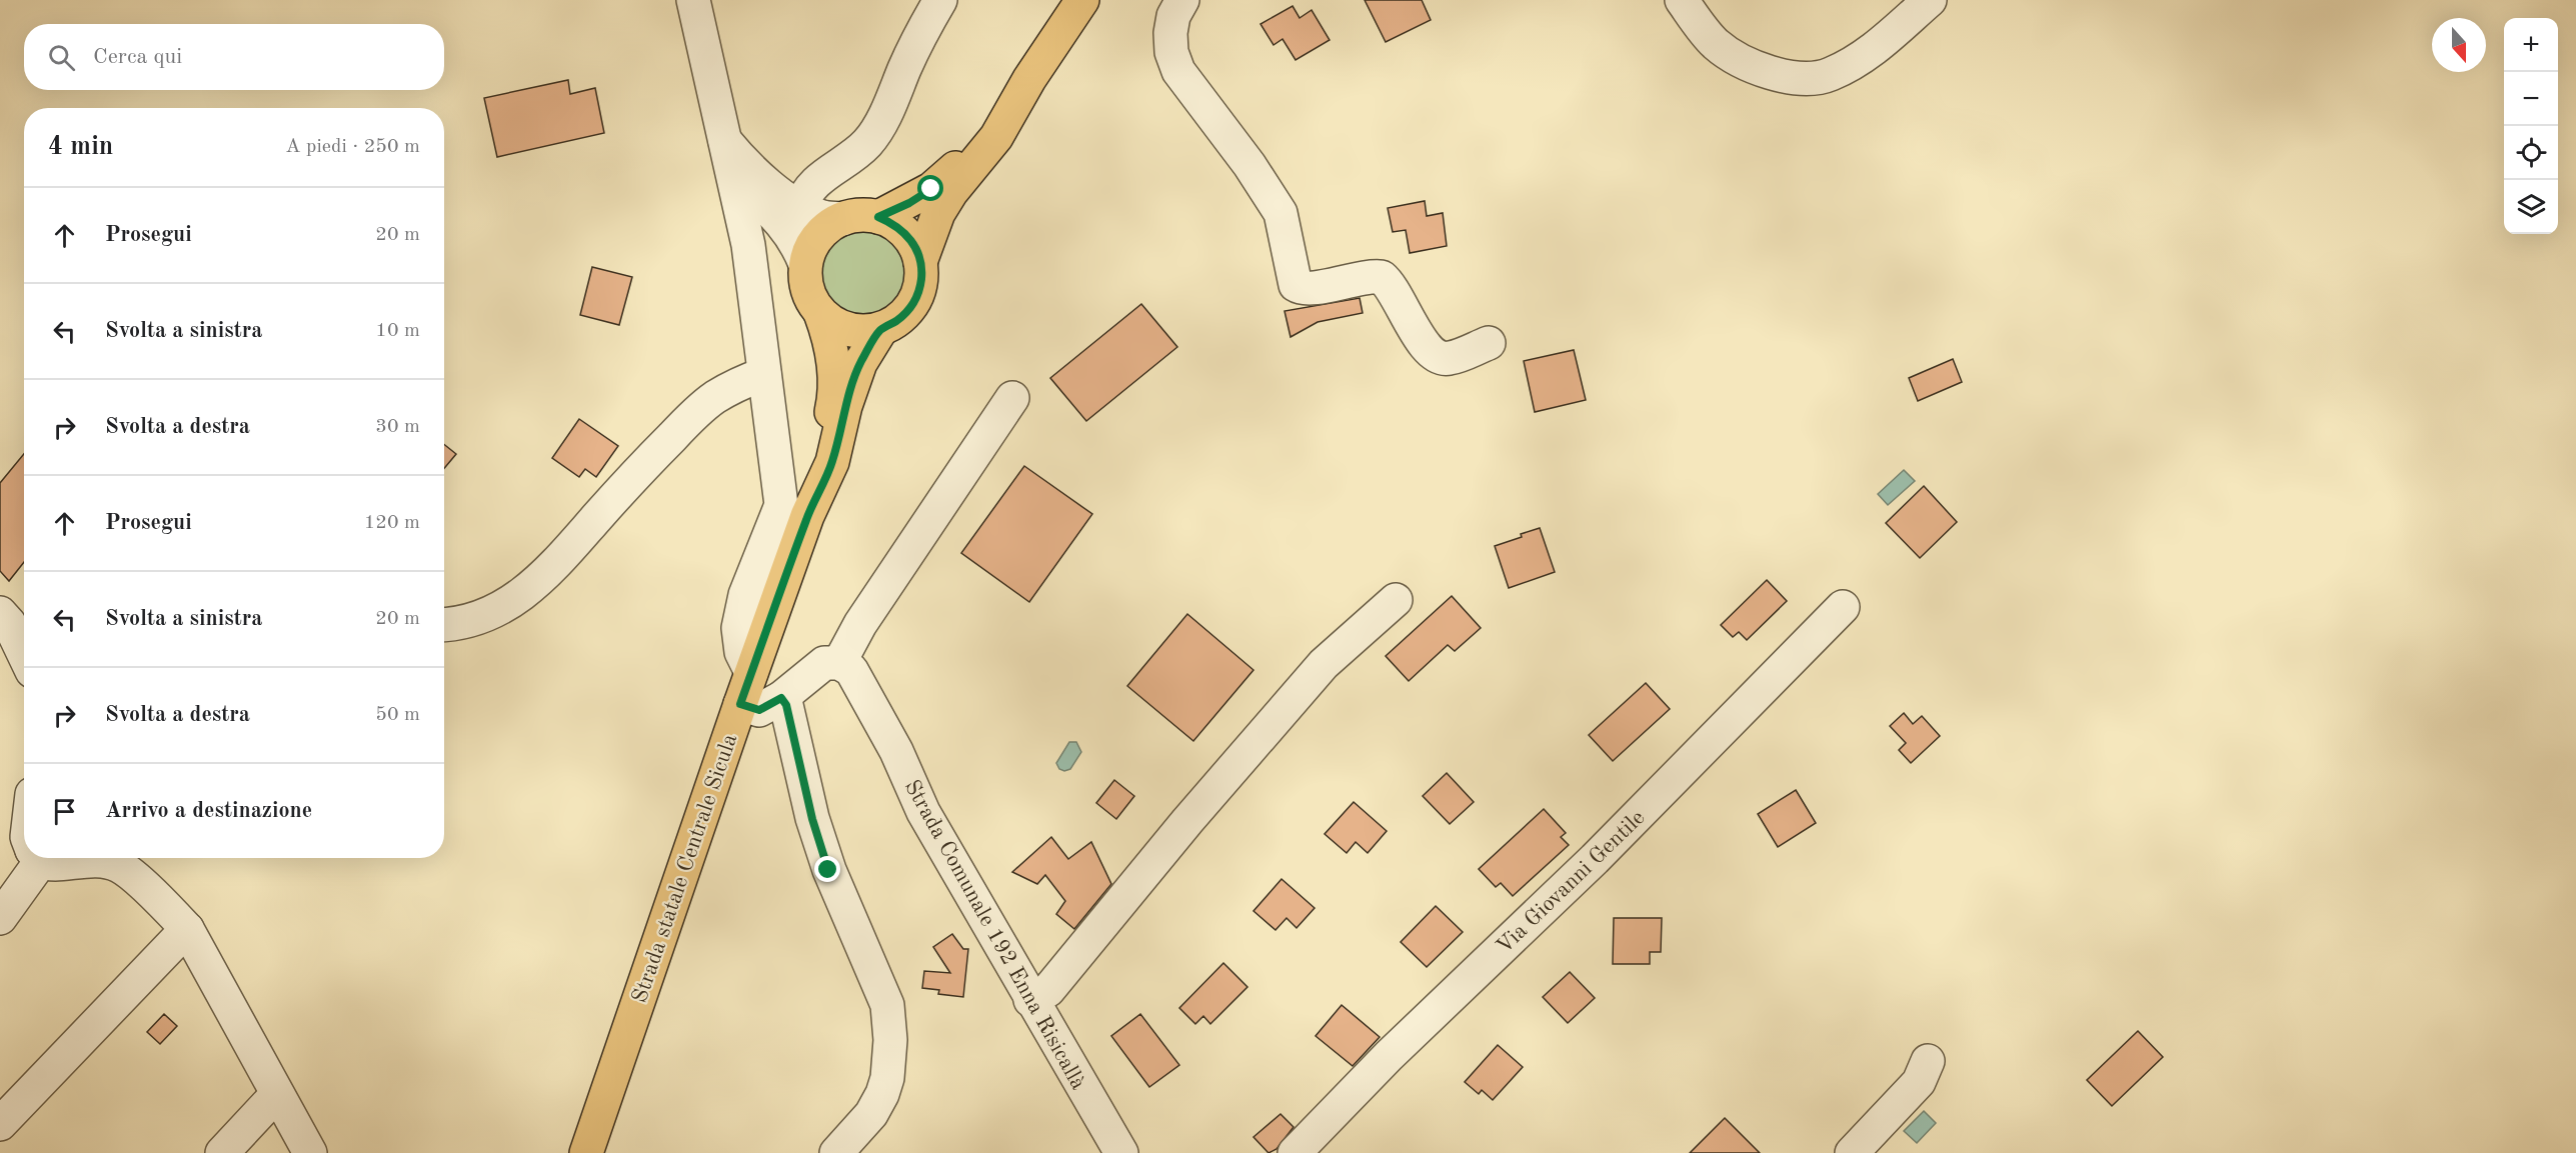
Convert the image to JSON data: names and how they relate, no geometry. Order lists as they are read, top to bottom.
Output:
{
  "streets": {
    "main road": ["Strada statale Centrale Sicula"],
    "street": ["Via Giovanni Gentile", "Strada Comunale 192 Enna Risicallà"]
  },
  "north": "bottom",
  "page": {
    "map_buttons": ["+", "−"],
    "search": "Cerca qui",
    "heading": ["4 min", "A piedi · 250 m"],
    "list": [
      ["Prosegui", "20 m"],
      ["Svolta a sinistra", "10 m"],
      ["Svolta a destra", "30 m"],
      ["Prosegui", "120 m"],
      ["Svolta a sinistra", "20 m"],
      ["Svolta a destra", "50 m"],
      "Arrivo a destinazione"
    ]
  }
}
